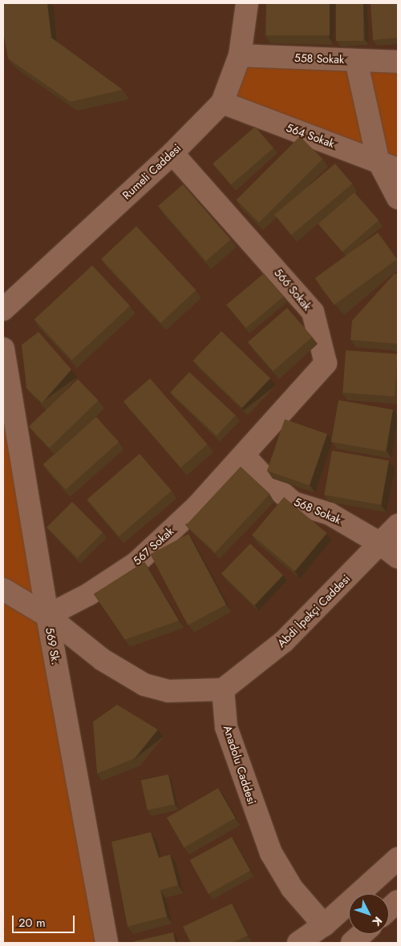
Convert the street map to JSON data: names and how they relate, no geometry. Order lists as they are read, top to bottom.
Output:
{
  "streets": {
    "street": [
      "558 Sokak",
      "564 Sokak",
      "Rumeli Caddesi",
      "566 Sokak",
      "568 Sokak",
      "567 Sokak",
      "Abdi İpekçi Caddesi",
      "569 Sk.",
      "Anadolu Caddesi"
    ]
  },
  "crossings": [
    ["558 Sokak", "Rumeli Caddesi"],
    ["564 Sokak", "Rumeli Caddesi"],
    ["Rumeli Caddesi", "566 Sokak"],
    ["566 Sokak", "568 Sokak"],
    ["566 Sokak", "567 Sokak"],
    ["568 Sokak", "567 Sokak"],
    ["568 Sokak", "Abdi İpekçi Caddesi"],
    ["567 Sokak", "569 Sk."],
    ["Abdi İpekçi Caddesi", "Anadolu Caddesi"]
  ],
  "scale_bar": "20 m",
  "north": "bottom right"
}
